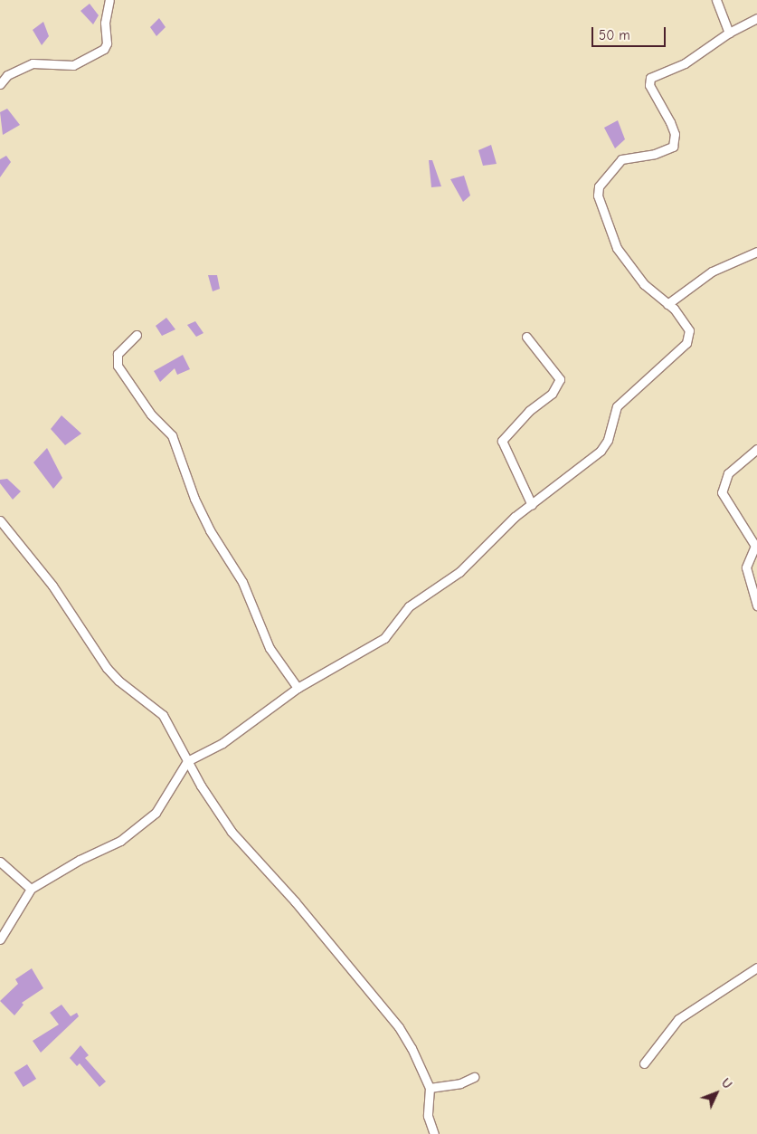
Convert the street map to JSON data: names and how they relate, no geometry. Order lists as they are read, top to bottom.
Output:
{
  "scale_bar": "50 m",
  "north": "top right"
}
